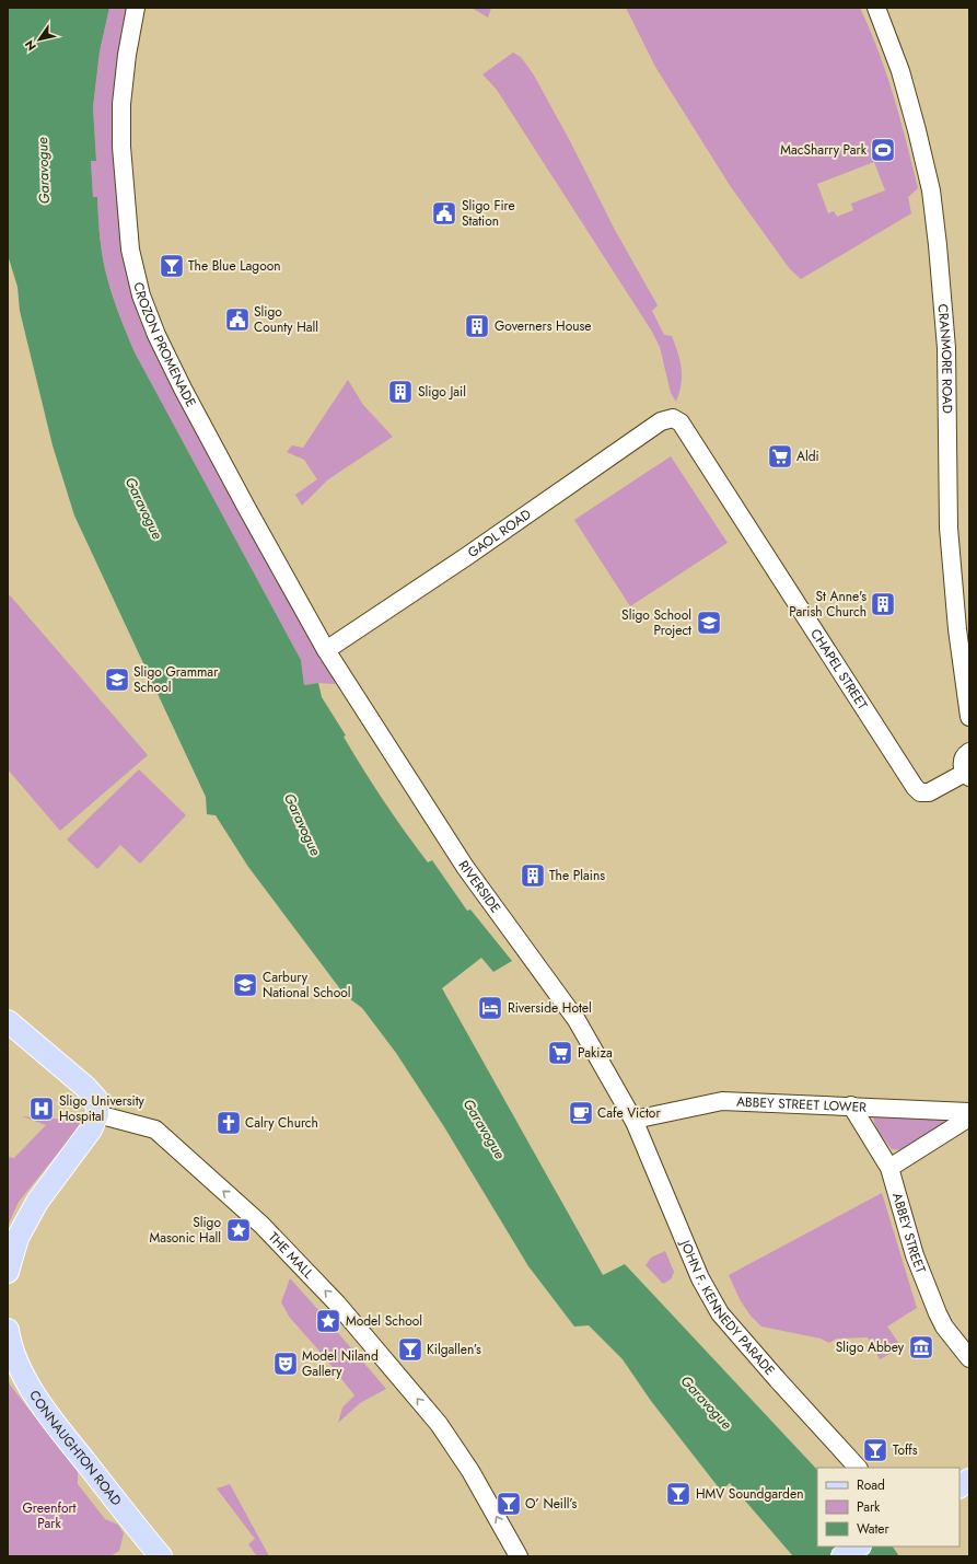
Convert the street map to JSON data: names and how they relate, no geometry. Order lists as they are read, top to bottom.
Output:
{
  "streets": {
    "main road": ["CONNAUGHTON ROAD"],
    "street": [
      "CROZON PROMENADE",
      "CRANMORE ROAD",
      "GAOL ROAD",
      "CHAPEL STREET",
      "RIVERSIDE",
      "ABBEY STREET LOWER",
      "ABBEY STREET",
      "THE MALL",
      "JOHN F. KENNEDY PARADE"
    ]
  },
  "crossings": [
    ["CROZON PROMENADE", "GAOL ROAD"],
    ["CROZON PROMENADE", "RIVERSIDE"],
    ["GAOL ROAD", "CHAPEL STREET"],
    ["GAOL ROAD", "RIVERSIDE"],
    ["RIVERSIDE", "ABBEY STREET LOWER"],
    ["RIVERSIDE", "JOHN F. KENNEDY PARADE"],
    ["ABBEY STREET LOWER", "ABBEY STREET"],
    ["ABBEY STREET LOWER", "JOHN F. KENNEDY PARADE"]
  ],
  "one_way": ["THE MALL"],
  "water": ["Garavogue"],
  "parks": ["Greenfort Park"],
  "places": {
    "sports": ["MacSharry Park"],
    "public building": ["Sligo Fire Station", "Sligo County Hall"],
    "bar": [
      "The Blue Lagoon",
      "Kilgallen’s",
      "Toffs",
      "HMV Soundgarden",
      "O’ Neill’s"
    ],
    "building": [
      "Governers House",
      "Sligo Jail",
      "St Anne's Parish Church",
      "The Plains"
    ],
    "supermarket": ["Aldi", "Pakiza"],
    "school or university": ["Sligo School Project", "Sligo Grammar School", "Carbury National School"],
    "hotel": ["Riverside Hotel"],
    "hospital": ["Sligo University Hospital"],
    "cafe": ["Cafe Victor"],
    "church": ["Calry Church"],
    "place": ["Sligo Masonic Hall", "Model School"],
    "museum": ["Sligo Abbey"],
    "theatre": ["Model Niland Gallery"]
  },
  "legend": ["Road", "Park", "Water"],
  "north": "bottom left"
}
